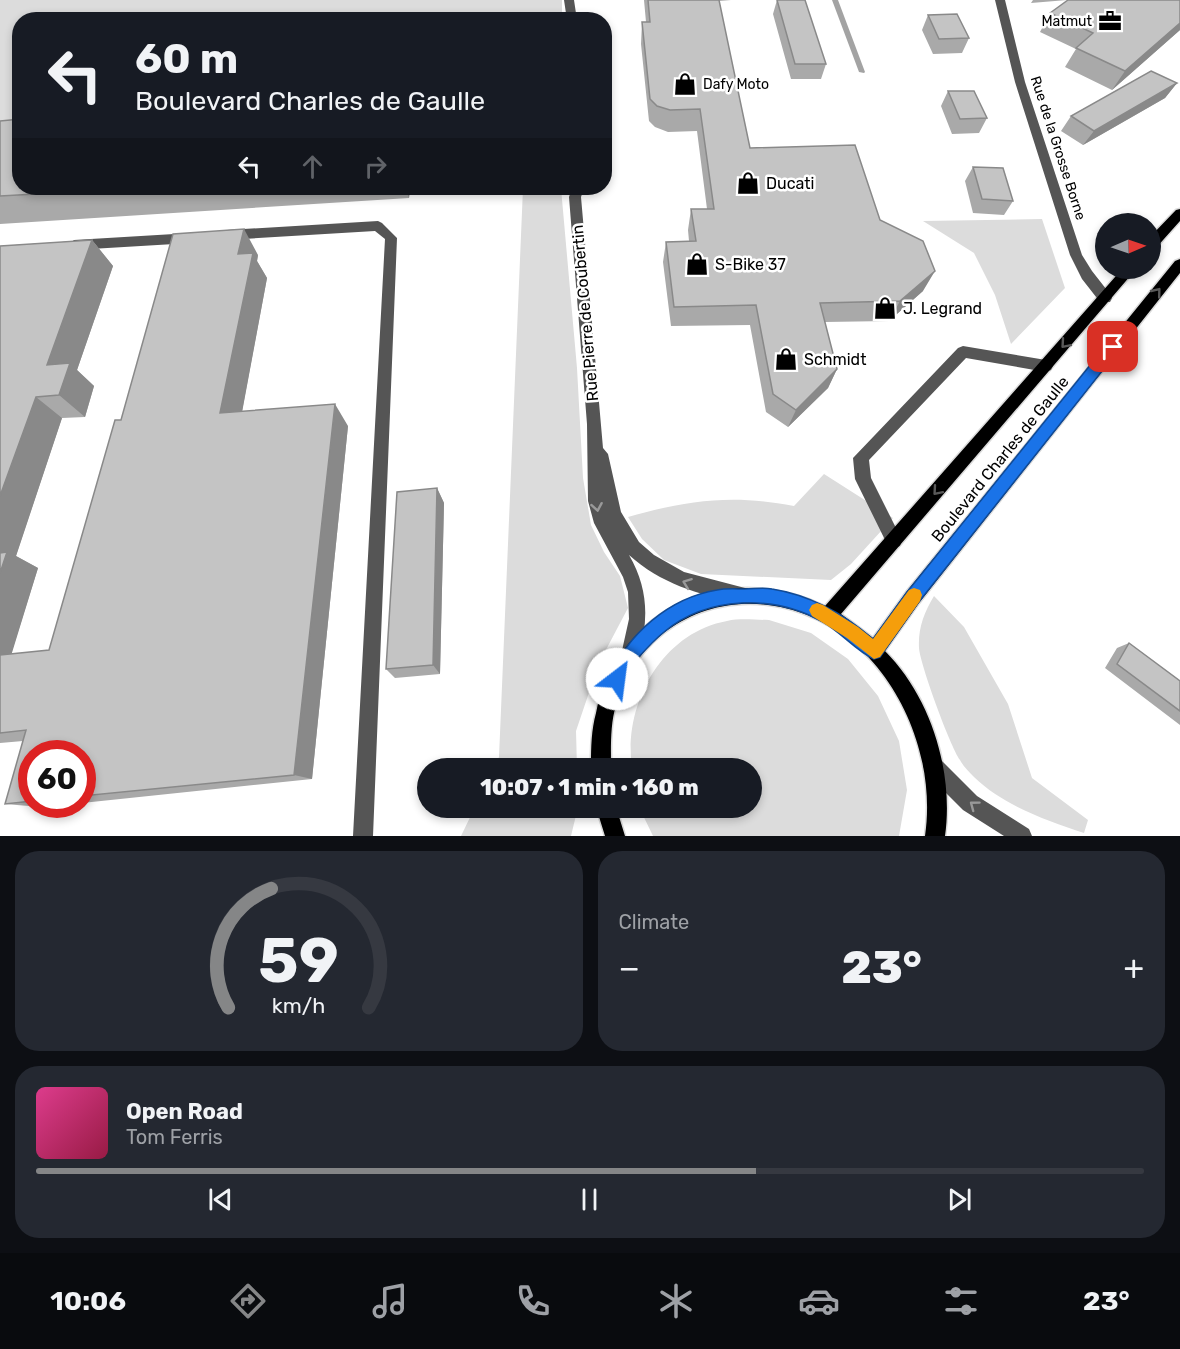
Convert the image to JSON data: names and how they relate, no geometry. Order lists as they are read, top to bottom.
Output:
{
  "streets": {
    "main road": ["Boulevard Charles de Gaulle"],
    "street": ["Rue de la Grosse Borne", "Rue Pierre de Coubertin"]
  },
  "crossings": [
    ["Rue de la Grosse Borne", "Boulevard Charles de Gaulle"]
  ],
  "places": {
    "office": ["Matmut"],
    "shop": [
      "Dafy Moto",
      "Ducati",
      "S-Bike 37",
      "J. Legrand",
      "Schmidt"
    ]
  },
  "north": "right",
  "page": {
    "turn": ["60 m", "Boulevard Charles de Gaulle"],
    "limit": "60",
    "trip": "10:07 · 1 min · 160 m",
    "tile": "Climate",
    "heat": ["−", "23°", "+"],
    "song": ["Open Road", "Tom Ferris"],
    "tabs": ["10:06", "23°"],
    "gauge": ["59", "km/h"]
  }
}
